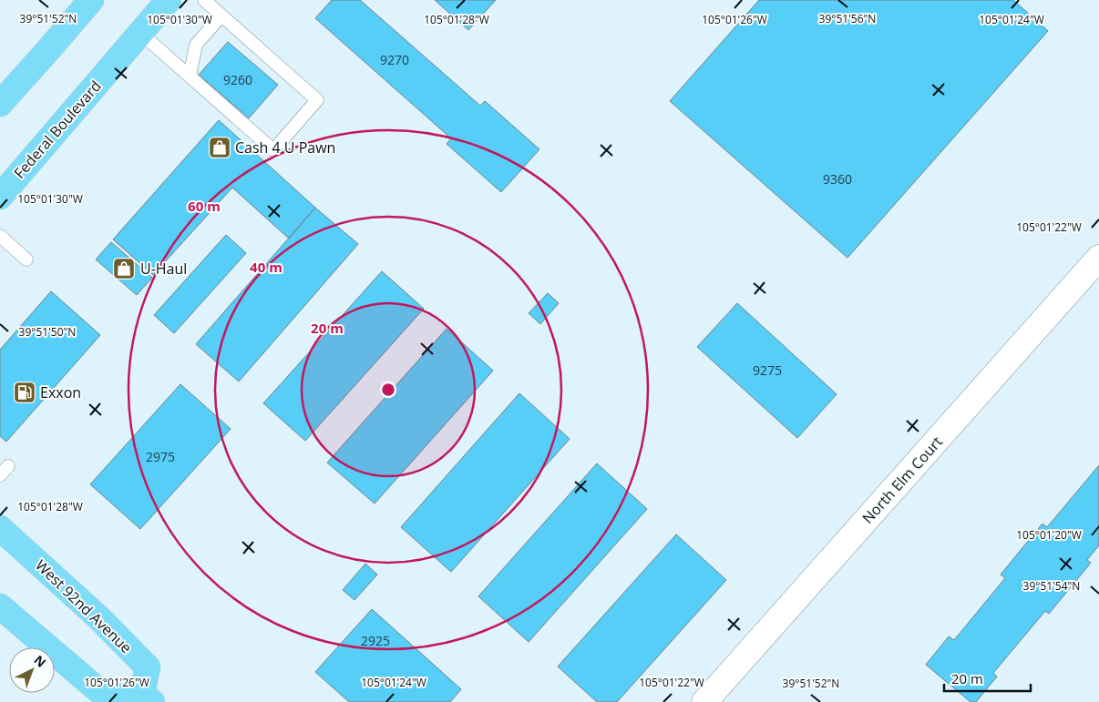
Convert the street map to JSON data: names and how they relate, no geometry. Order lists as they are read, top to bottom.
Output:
{
  "streets": {
    "main road": ["Federal Boulevard", "West 92nd Avenue"],
    "street": ["North Elm Court"]
  },
  "places": {
    "shop": ["Cash 4 U Pawn", "U-Haul"],
    "fuel station": ["Exxon"]
  },
  "house_numbers": [
    "9270",
    "9260",
    "9360",
    "9275",
    "2975",
    "2925"
  ],
  "scale_bar": "20 m",
  "north": "top right",
  "coordinates": [
    "39°51'52\"N",
    "39°51'56\"N",
    "105°01'30\"W",
    "105°01'28\"W",
    "105°01'26\"W",
    "105°01'24\"W",
    "105°01'22\"W",
    "39°51'50\"N",
    "105°01'20\"W",
    "39°51'54\"N"
  ],
  "rings": ["60 m", "40 m", "20 m"]
}
